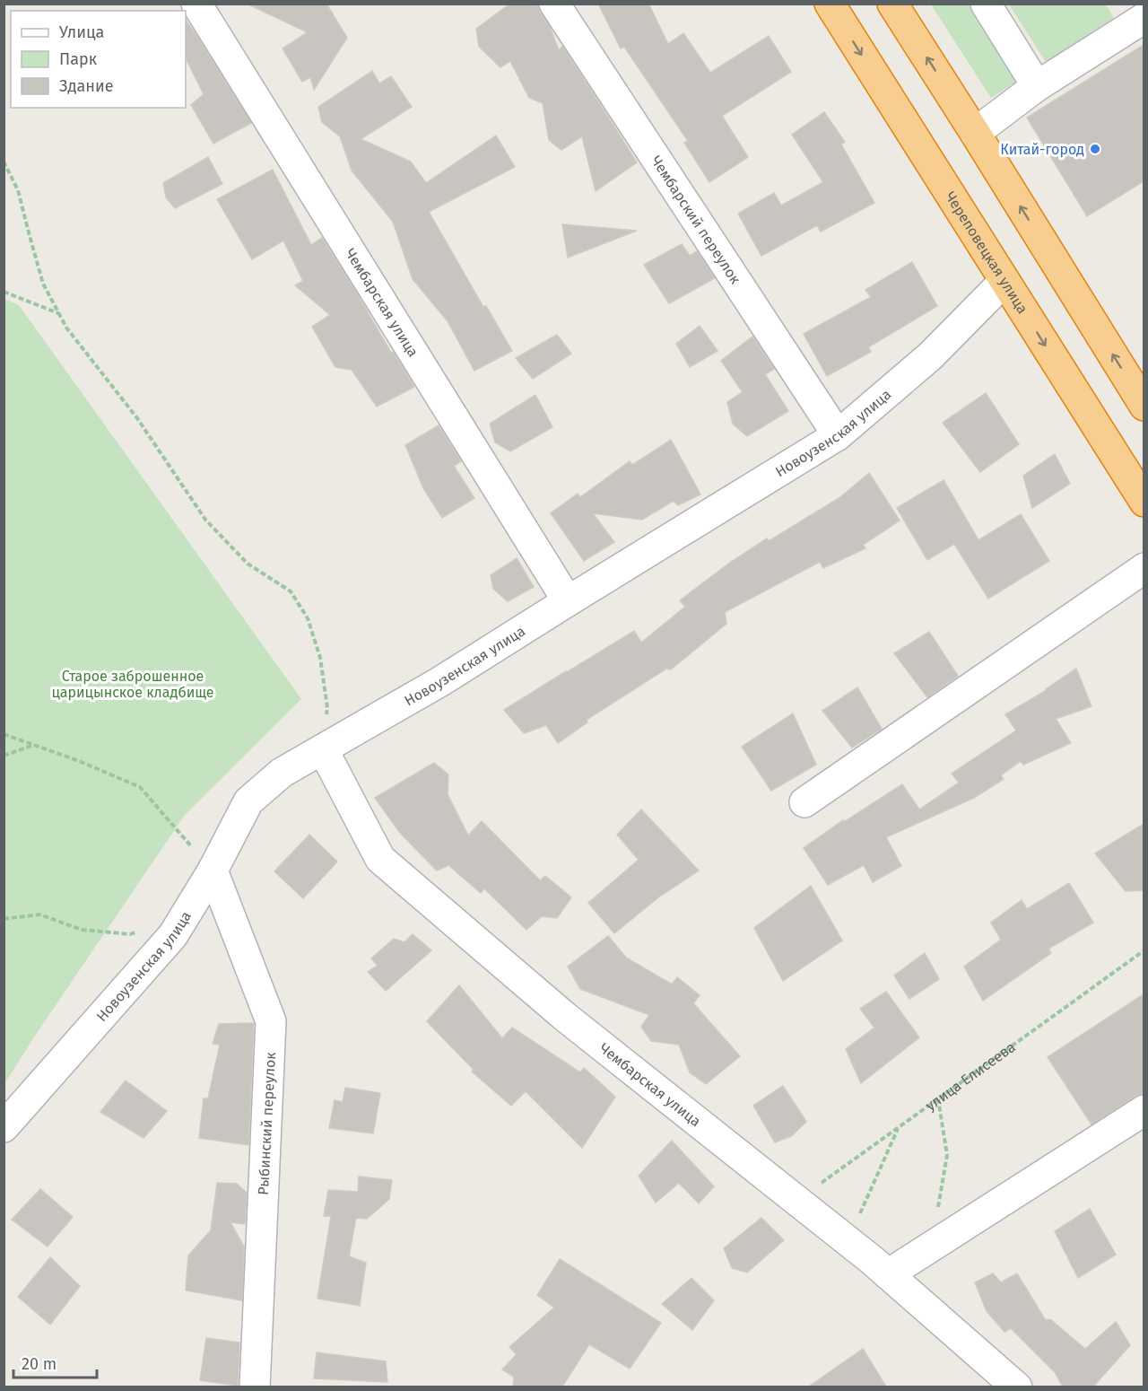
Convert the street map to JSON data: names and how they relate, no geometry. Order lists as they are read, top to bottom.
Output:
{
  "streets": {
    "highway": ["Череповецкая улица"],
    "street": [
      "Чембарский переулок",
      "Чембарская улица",
      "Новоузенская улица",
      "Рыбинский переулок"
    ],
    "path": ["улица Елисеева"]
  },
  "crossings": [
    ["Чембарский переулок", "Новоузенская улица"],
    ["Череповецкая улица", "Новоузенская улица"],
    ["Чембарская улица", "Новоузенская улица"],
    ["Чембарская улица", "улица Елисеева"],
    ["Новоузенская улица", "Рыбинский переулок"]
  ],
  "parks": ["Старое заброшенное царицынское кладбище"],
  "places": ["Китай-город"],
  "legend": ["Улица", "Парк", "Здание"],
  "scale_bar": "20 m"
}
